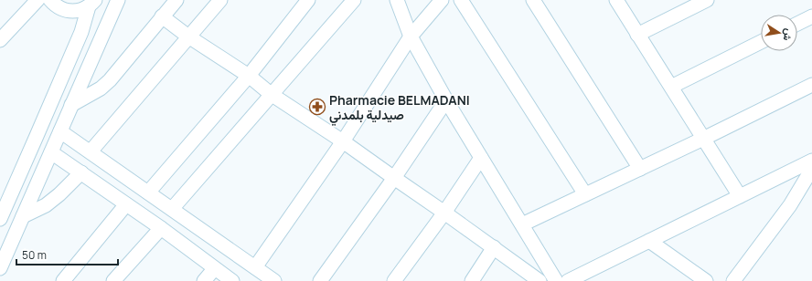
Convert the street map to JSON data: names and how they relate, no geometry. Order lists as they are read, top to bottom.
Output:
{
  "places": {
    "pharmacy": ["Pharmacie BELMADANI صيدلية بلمدني"]
  },
  "scale_bar": "50 m",
  "north": "right"
}
